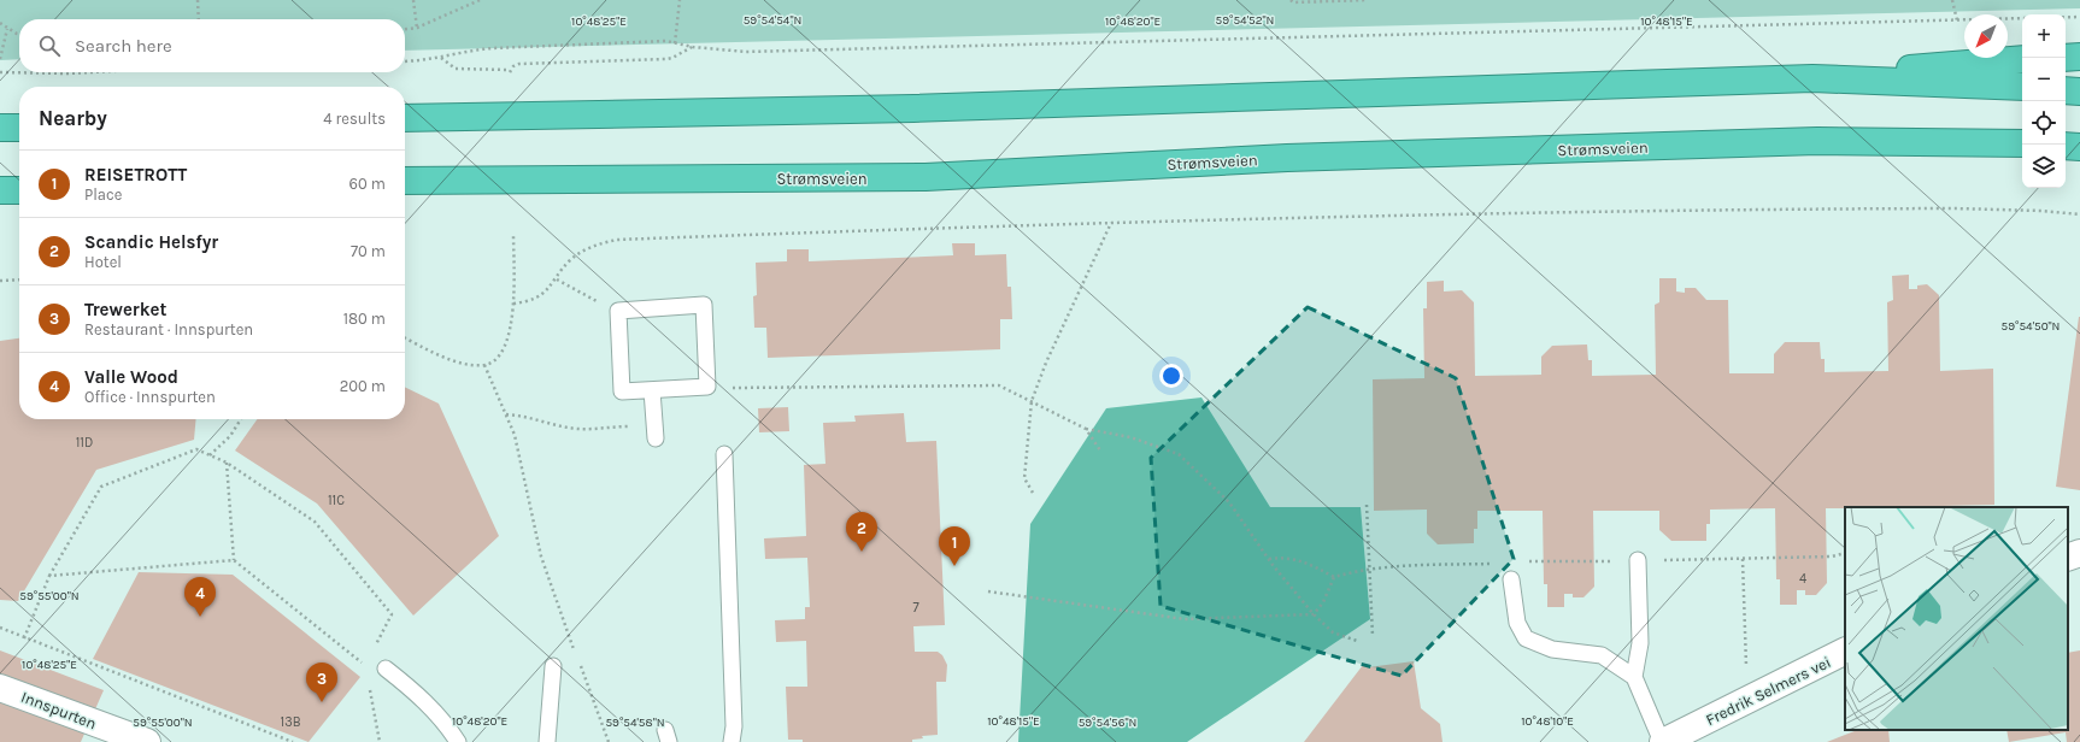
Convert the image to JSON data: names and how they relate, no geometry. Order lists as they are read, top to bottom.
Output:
{
  "streets": {
    "highway": ["Strømsveien"],
    "street": ["Fredrik Selmers vei", "Innspurten"]
  },
  "house_numbers": [
    "11D",
    "11C",
    "4",
    "7",
    "13B"
  ],
  "north": "bottom left",
  "page": {
    "map_buttons": ["+", "−"],
    "search": "Search here",
    "heading": ["Nearby", "4 results"],
    "list": [
      {
        "mark": "1",
        "name": "REISETROTT",
        "note": "Place",
        "value": "60 m"
      },
      {
        "mark": "2",
        "name": "Scandic Helsfyr",
        "note": "Hotel",
        "value": "70 m"
      },
      {
        "mark": "3",
        "name": "Trewerket",
        "note": "Restaurant · Innspurten",
        "value": "180 m"
      },
      {
        "mark": "4",
        "name": "Valle Wood",
        "note": "Office · Innspurten",
        "value": "200 m"
      }
    ],
    "pins": [
      "2",
      "1",
      "4",
      "3"
    ]
  },
  "coordinates": [
    "59°54'54\"N",
    "59°54'52\"N",
    "10°48'25\"E",
    "10°48'20\"E",
    "10°48'15\"E",
    "59°54'50\"N",
    "59°55'00\"N",
    "10°48'10\"E",
    "59°54'58\"N",
    "59°54'56\"N"
  ]
}
